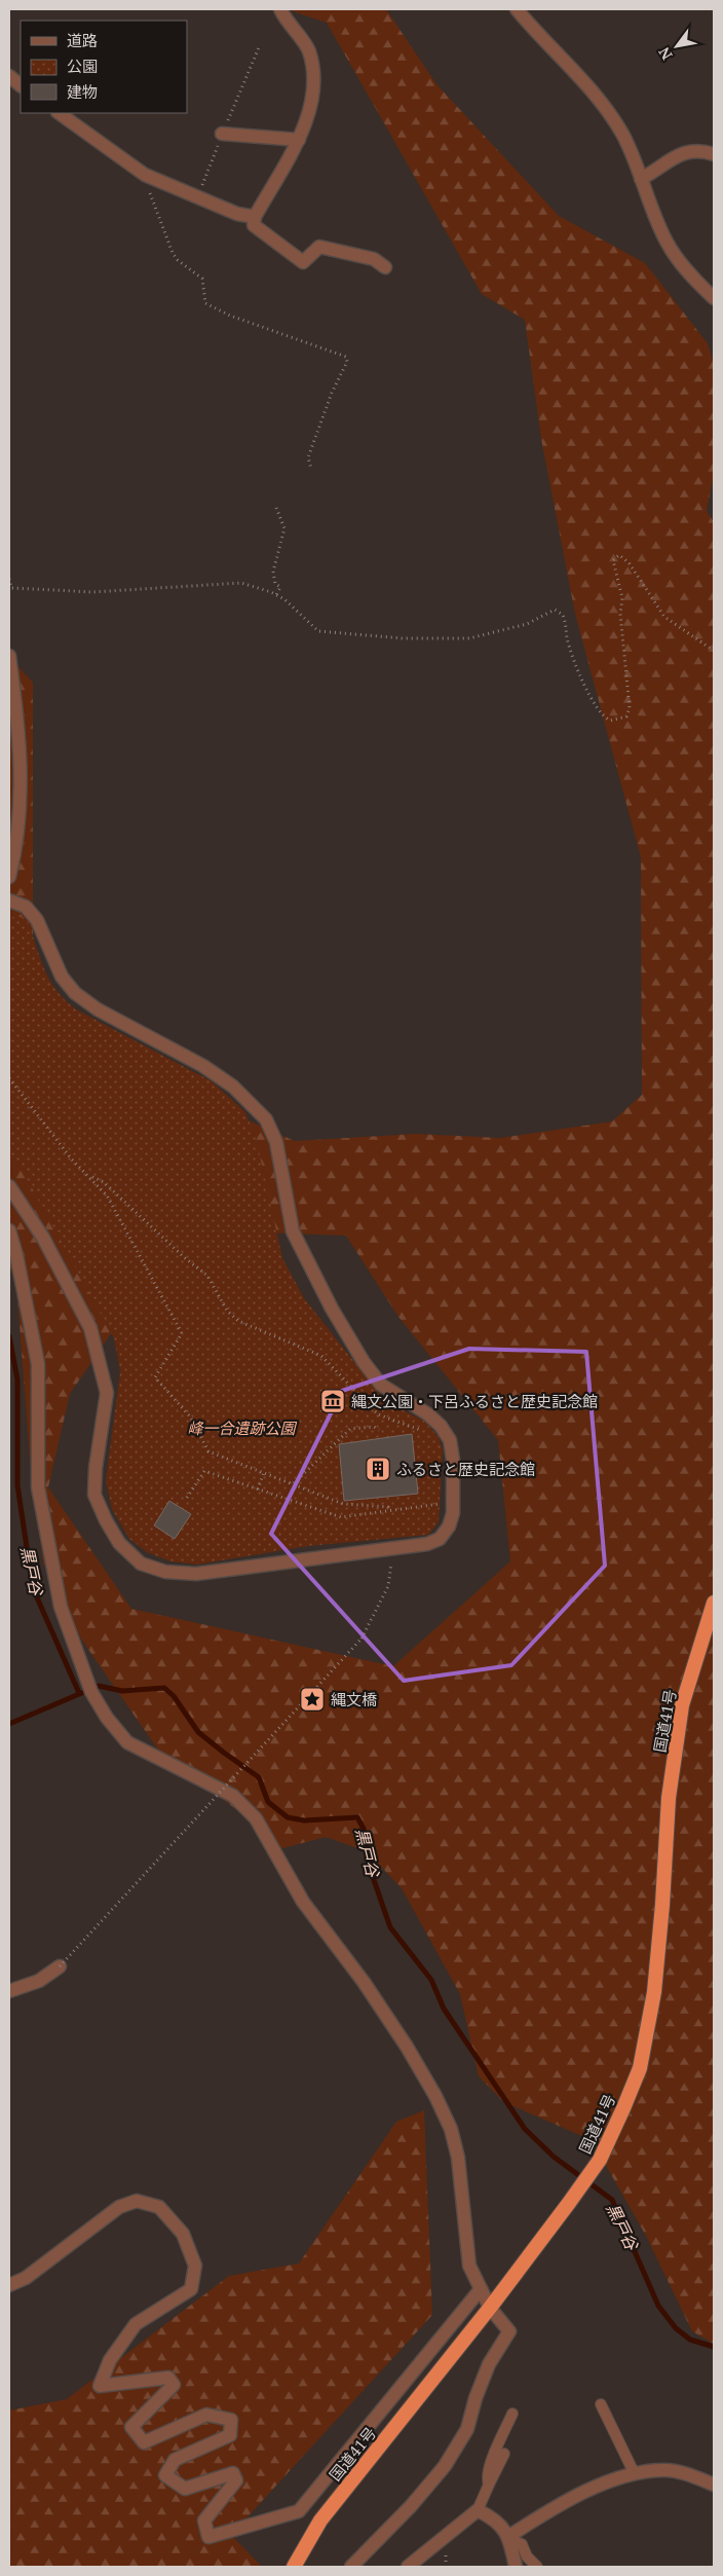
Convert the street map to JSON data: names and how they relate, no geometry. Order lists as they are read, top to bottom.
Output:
{
  "streets": {
    "highway": ["国道41号"]
  },
  "water": ["黒戸谷"],
  "parks": ["峰一合遺跡公園"],
  "places": {
    "museum": ["縄文公園・下呂ふるさと歴史記念館"],
    "building": ["ふるさと歴史記念館"],
    "place": ["縄文橋"]
  },
  "legend": ["道路", "公園", "建物"],
  "north": "bottom left"
}
